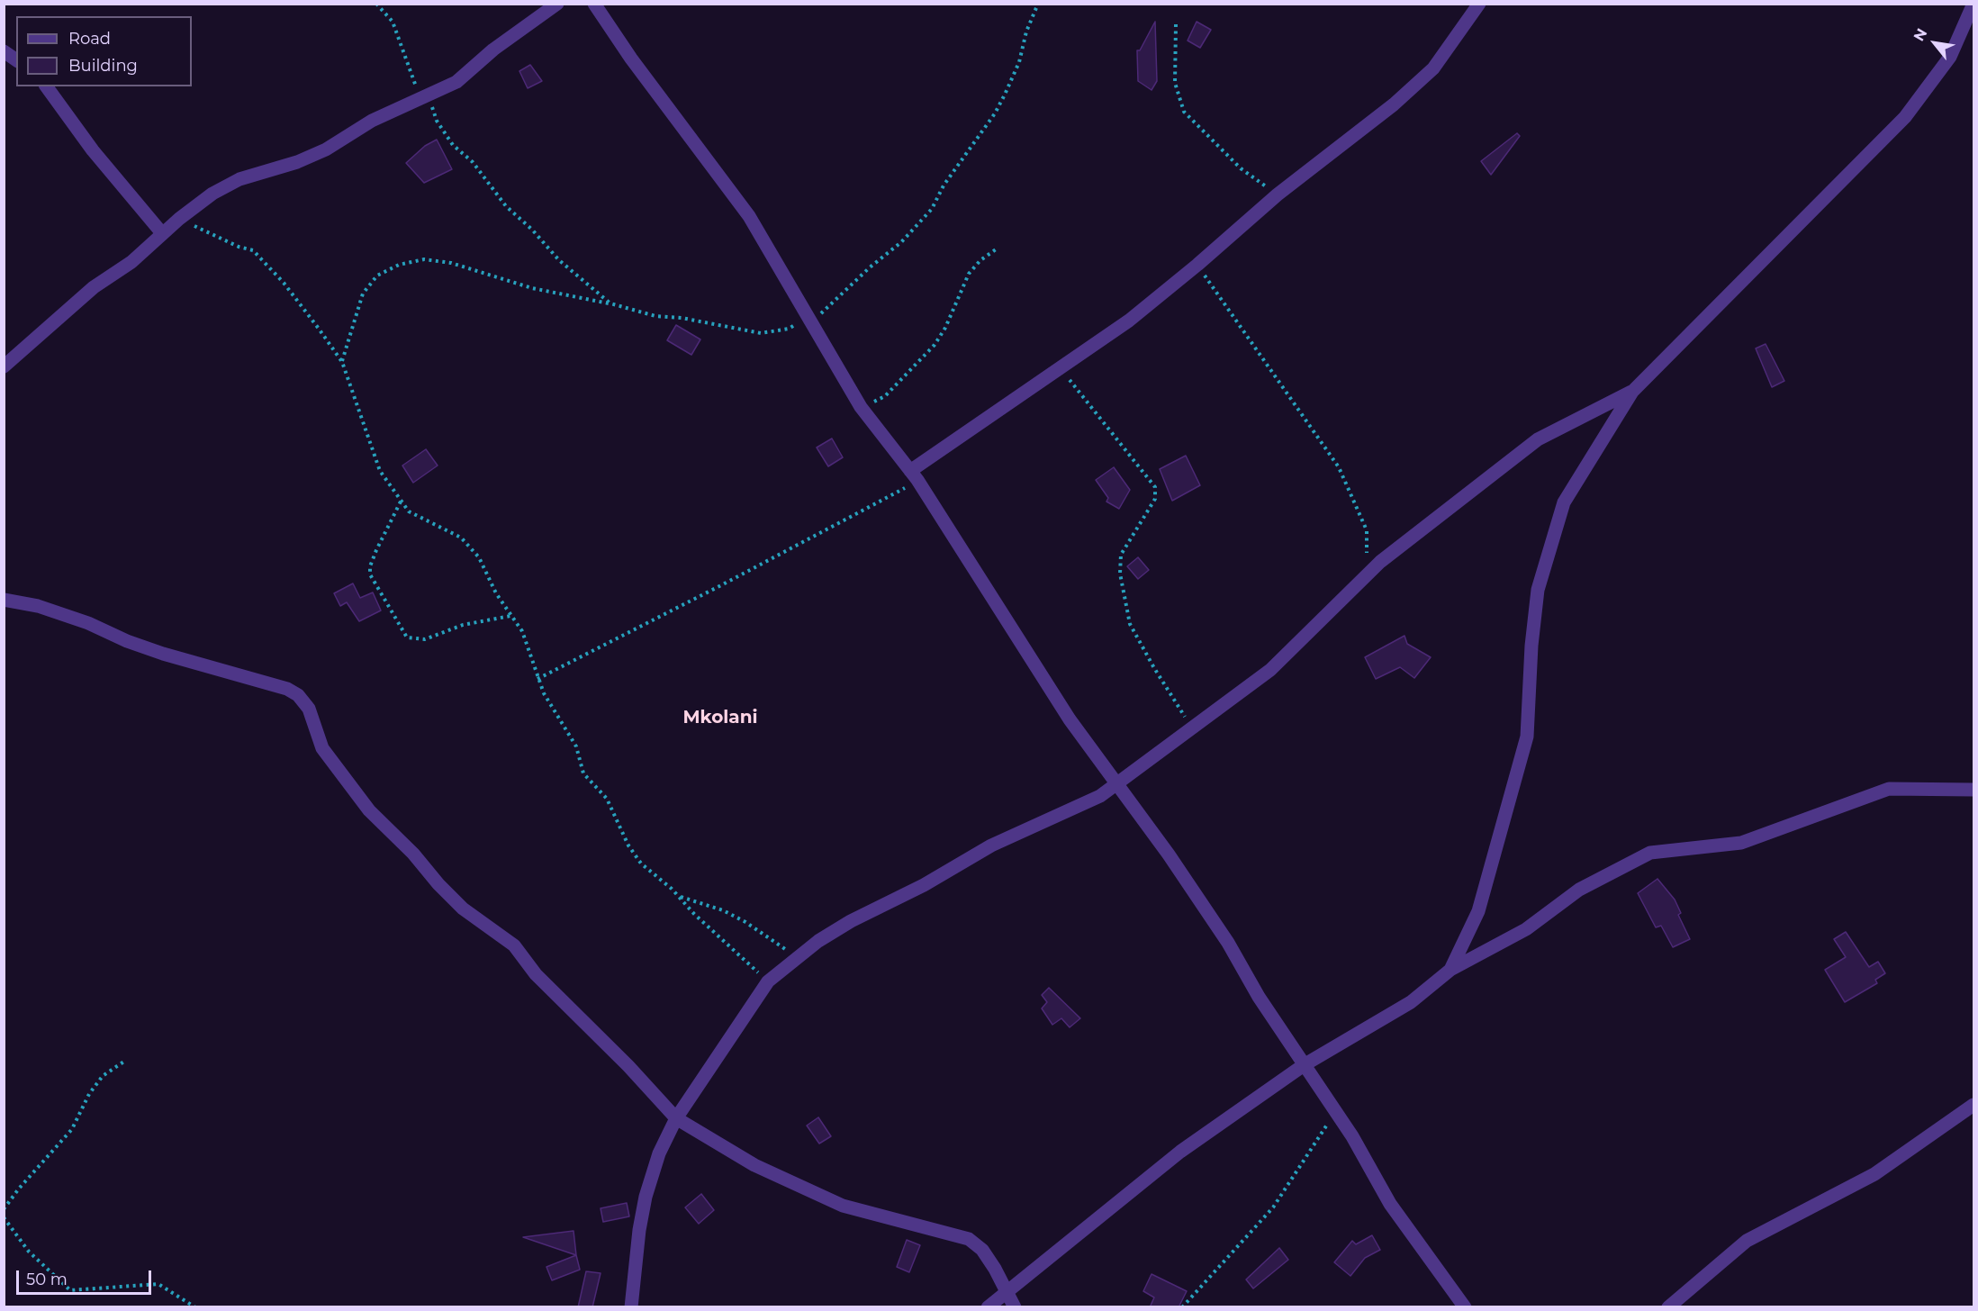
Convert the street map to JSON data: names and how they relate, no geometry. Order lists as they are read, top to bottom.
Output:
{
  "districts": ["Mkolani"],
  "legend": ["Road", "Building"],
  "scale_bar": "50 m",
  "north": "top left"
}
